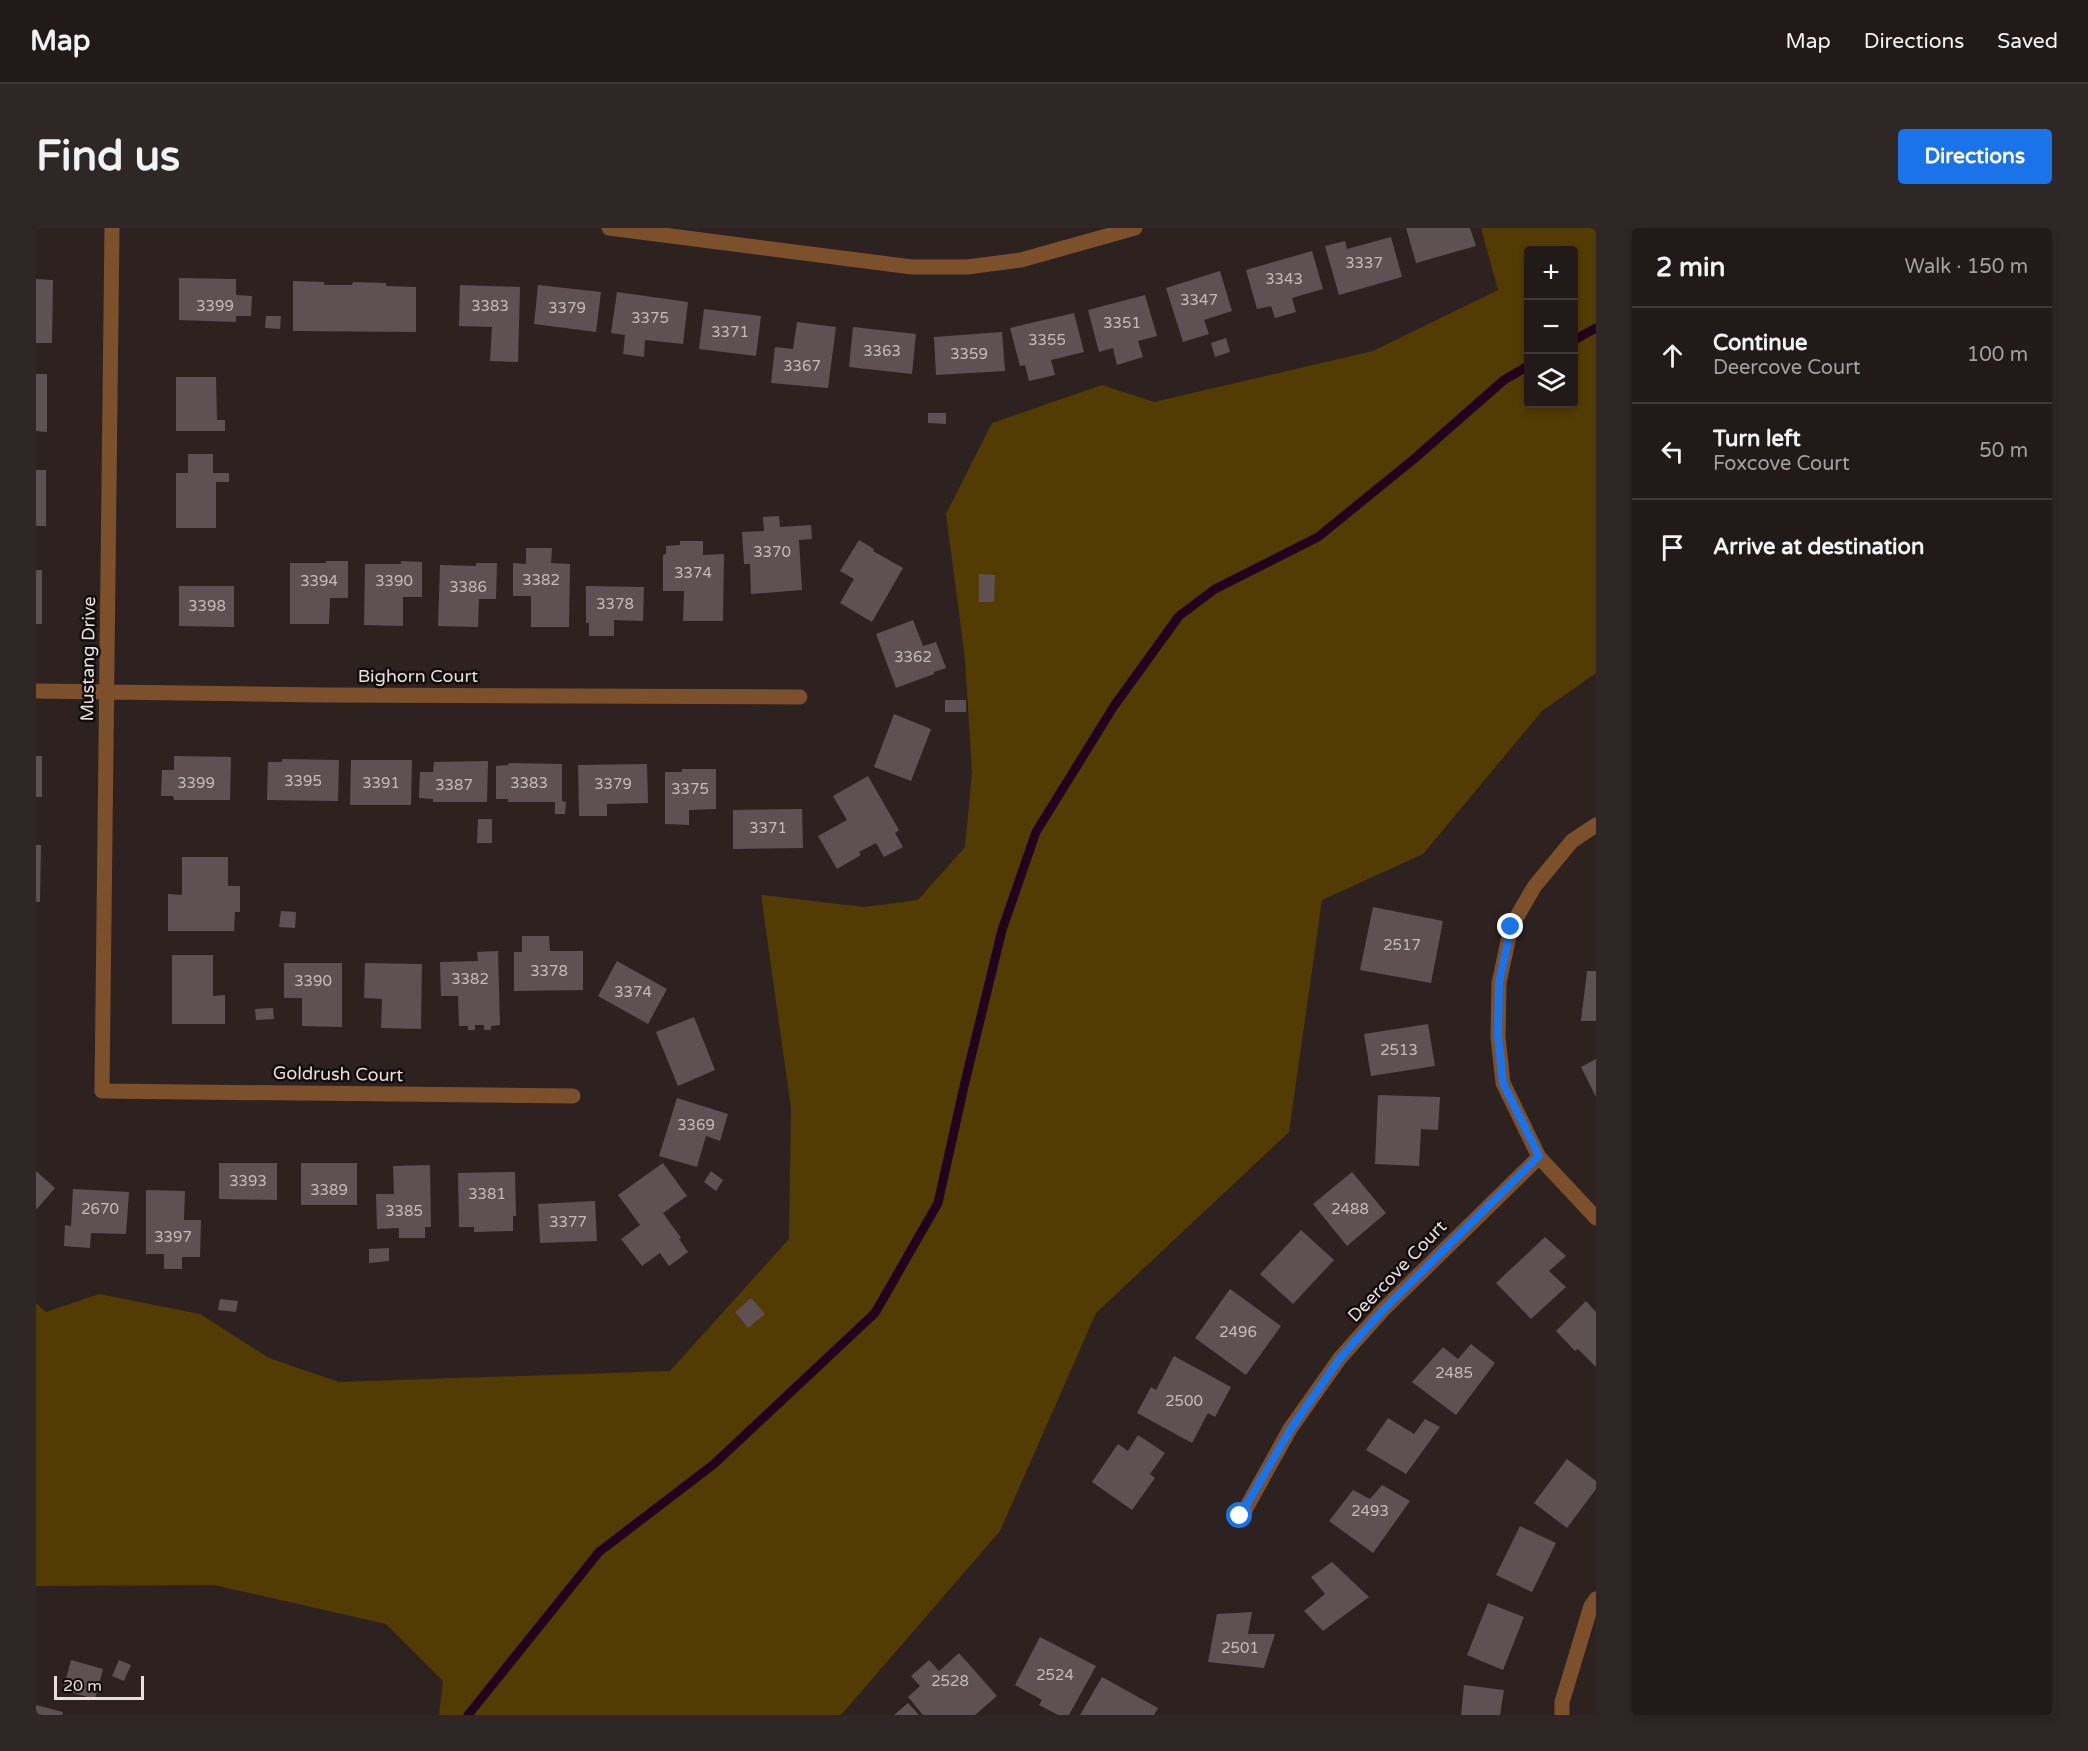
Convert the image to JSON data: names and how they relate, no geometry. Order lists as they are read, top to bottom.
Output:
{
  "streets": {
    "street": [
      "Mustang Drive",
      "Bighorn Court",
      "Goldrush Court",
      "Deercove Court"
    ]
  },
  "crossings": [
    ["Mustang Drive", "Bighorn Court"],
    ["Mustang Drive", "Goldrush Court"]
  ],
  "house_numbers": [
    "3337",
    "3343",
    "3347",
    "3399",
    "3383",
    "3379",
    "3375",
    "3351",
    "3371",
    "3355",
    "3363",
    "3359",
    "3367",
    "3370",
    "3374",
    "3382",
    "3394",
    "3390",
    "3386",
    "3378",
    "3398",
    "3362",
    "3395",
    "3399",
    "3391",
    "3383",
    "3379",
    "3387",
    "3375",
    "3371",
    "2517",
    "3378",
    "3382",
    "3390",
    "3374",
    "2513",
    "3369",
    "3393",
    "3389",
    "3381",
    "2670",
    "2488",
    "3385",
    "3377",
    "3397",
    "2496",
    "2485",
    "2500",
    "2493",
    "2501",
    "2524",
    "2528"
  ],
  "scale_bar": "20 m",
  "page": {
    "header": "Map",
    "nav": ["Map", "Directions", "Saved"],
    "buttons": "Directions",
    "title": "Find us",
    "heading": ["2 min", "Walk · 150 m"],
    "map_buttons": ["+", "−"],
    "list": [
      ["Continue", "Deercove Court", "100 m"],
      ["Turn left", "Foxcove Court", "50 m"],
      "Arrive at destination"
    ],
    "scale": "20 m"
  }
}
